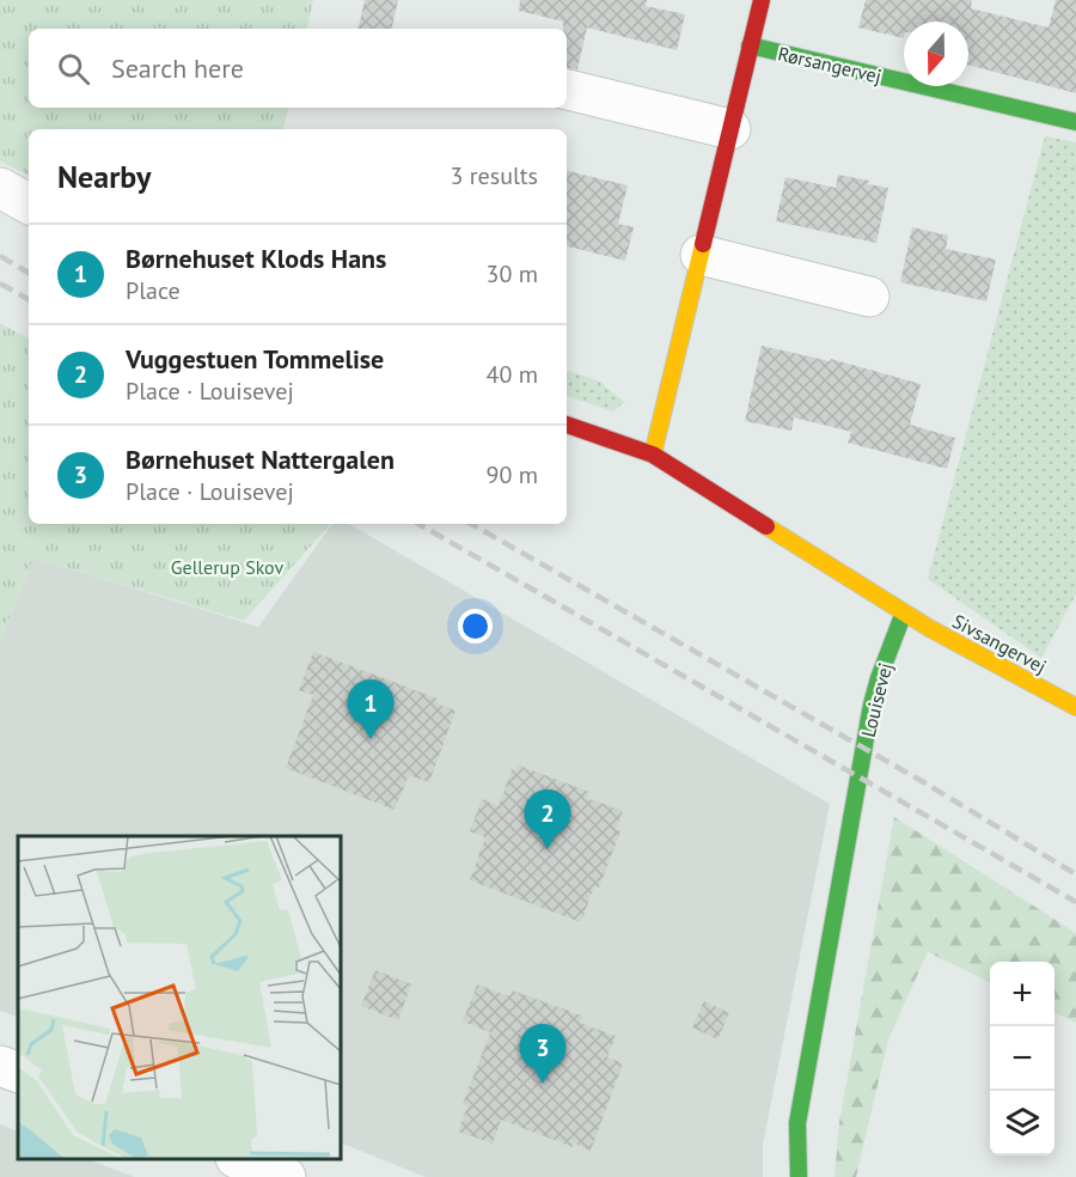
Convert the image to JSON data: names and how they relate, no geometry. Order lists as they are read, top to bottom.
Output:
{
  "streets": {
    "street": ["Rørsangervej", "Sivsangervej", "Louisevej"]
  },
  "crossings": [
    ["Sivsangervej", "Louisevej"]
  ],
  "parks": ["Gellerup Skov"],
  "north": "bottom",
  "page": {
    "search": "Search here",
    "heading": ["Nearby", "3 results"],
    "list": [
      {
        "mark": "1",
        "name": "Børnehuset Klods Hans",
        "note": "Place",
        "value": "30 m"
      },
      {
        "mark": "2",
        "name": "Vuggestuen Tommelise",
        "note": "Place · Louisevej",
        "value": "40 m"
      },
      {
        "mark": "3",
        "name": "Børnehuset Nattergalen",
        "note": "Place · Louisevej",
        "value": "90 m"
      }
    ],
    "pins": ["1", "2", "3"],
    "map_buttons": ["+", "−"]
  }
}
